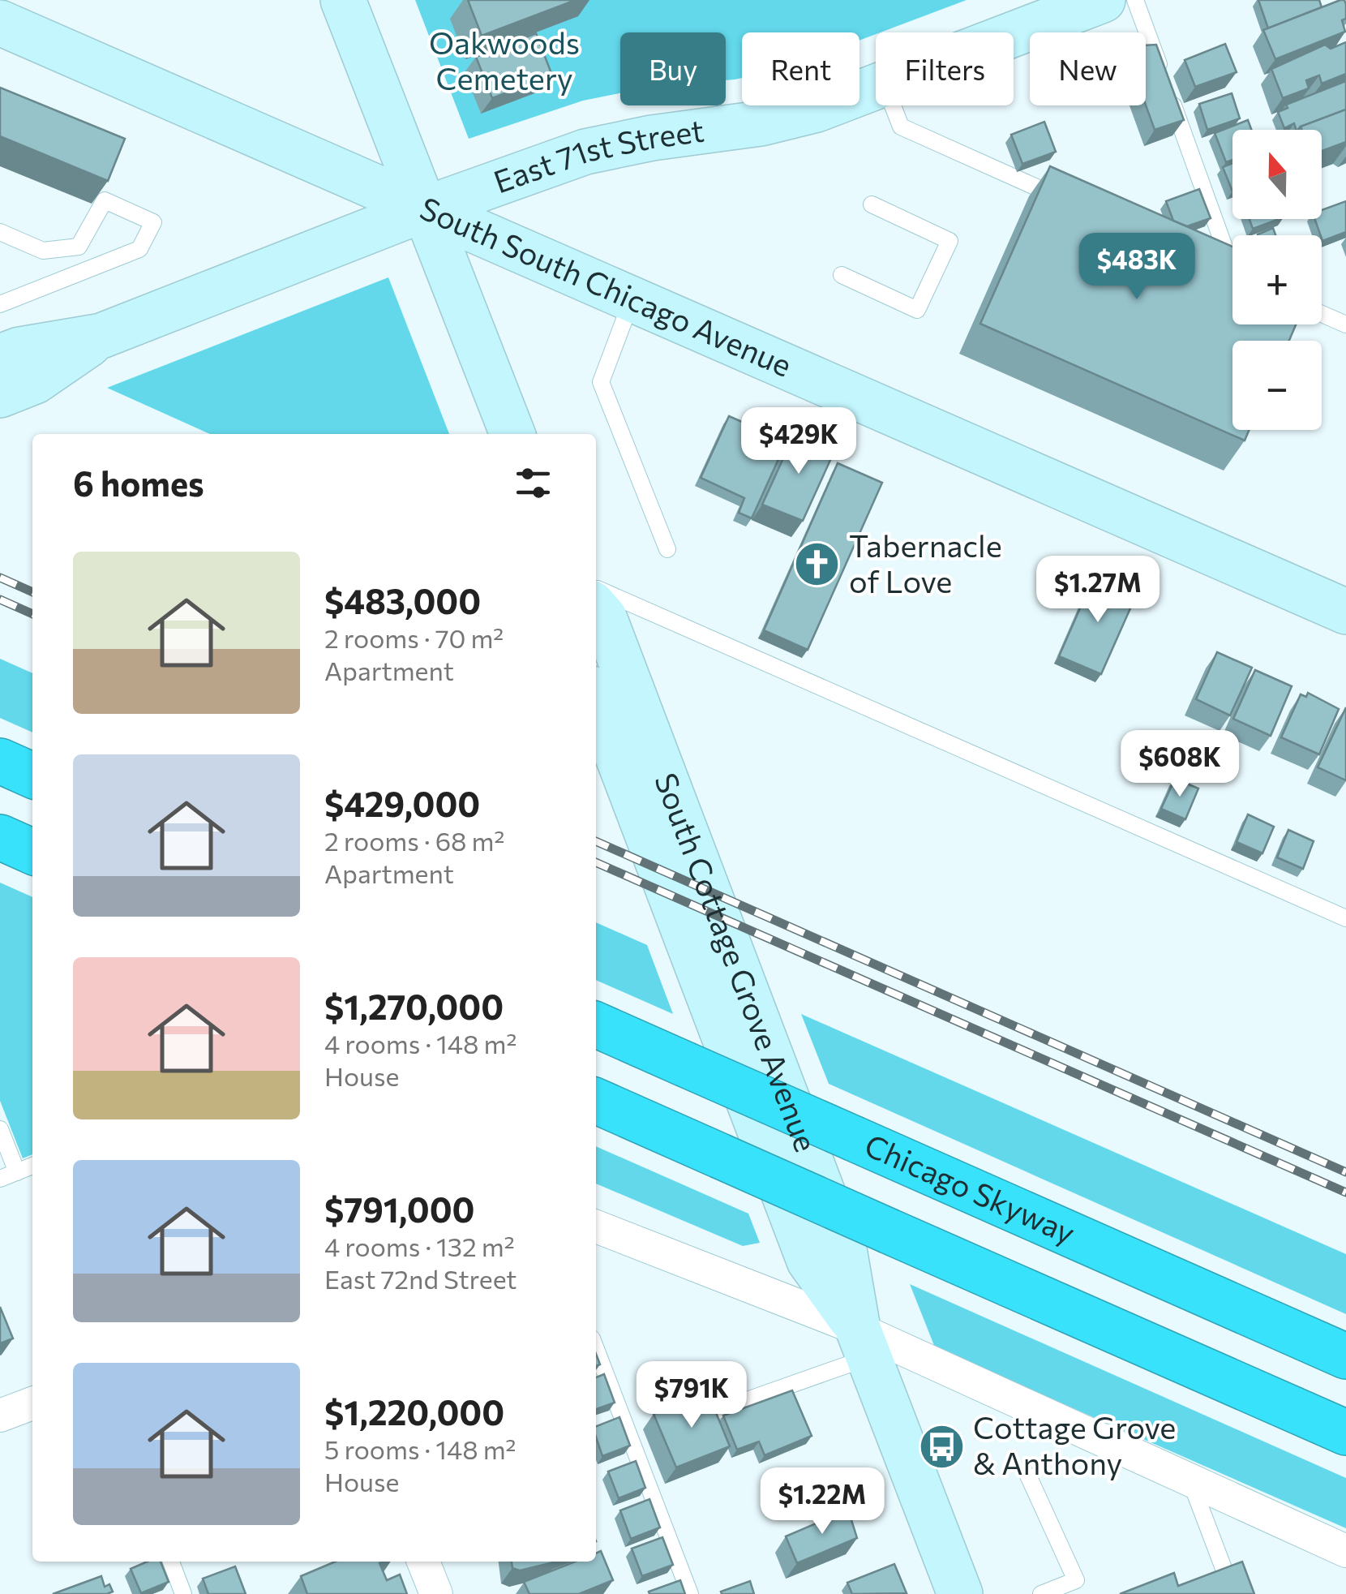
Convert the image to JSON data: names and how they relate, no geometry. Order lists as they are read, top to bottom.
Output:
{
  "streets": {
    "highway": ["Chicago Skyway"],
    "main road": ["East 71st Street", "South South Chicago Avenue", "South Cottage Grove Avenue"]
  },
  "crossings": [
    ["East 71st Street", "South South Chicago Avenue"]
  ],
  "parks": ["Oakwoods Cemetery"],
  "places": {
    "church": ["Tabernacle of Love"],
    "bus stop": ["Cottage Grove & Anthony"]
  },
  "north": "top",
  "page": {
    "chip": [
      "Buy",
      "Rent",
      "Filters",
      "New"
    ],
    "map_buttons": ["+", "−"],
    "price": [
      "$483K",
      "$429K",
      "$1.27M",
      "$608K",
      "$791K",
      "$1.22M"
    ],
    "heading": "6 homes",
    "list": [
      {
        "name": "$483,000",
        "note": "2 rooms · 70 m² · Apartment"
      },
      {
        "name": "$429,000",
        "note": "2 rooms · 68 m² · Apartment"
      },
      {
        "name": "$1,270,000",
        "note": "4 rooms · 148 m² · House"
      },
      {
        "name": "$791,000",
        "note": "4 rooms · 132 m² · East 72nd Street"
      },
      {
        "name": "$1,220,000",
        "note": "5 rooms · 148 m² · House"
      }
    ]
  }
}
